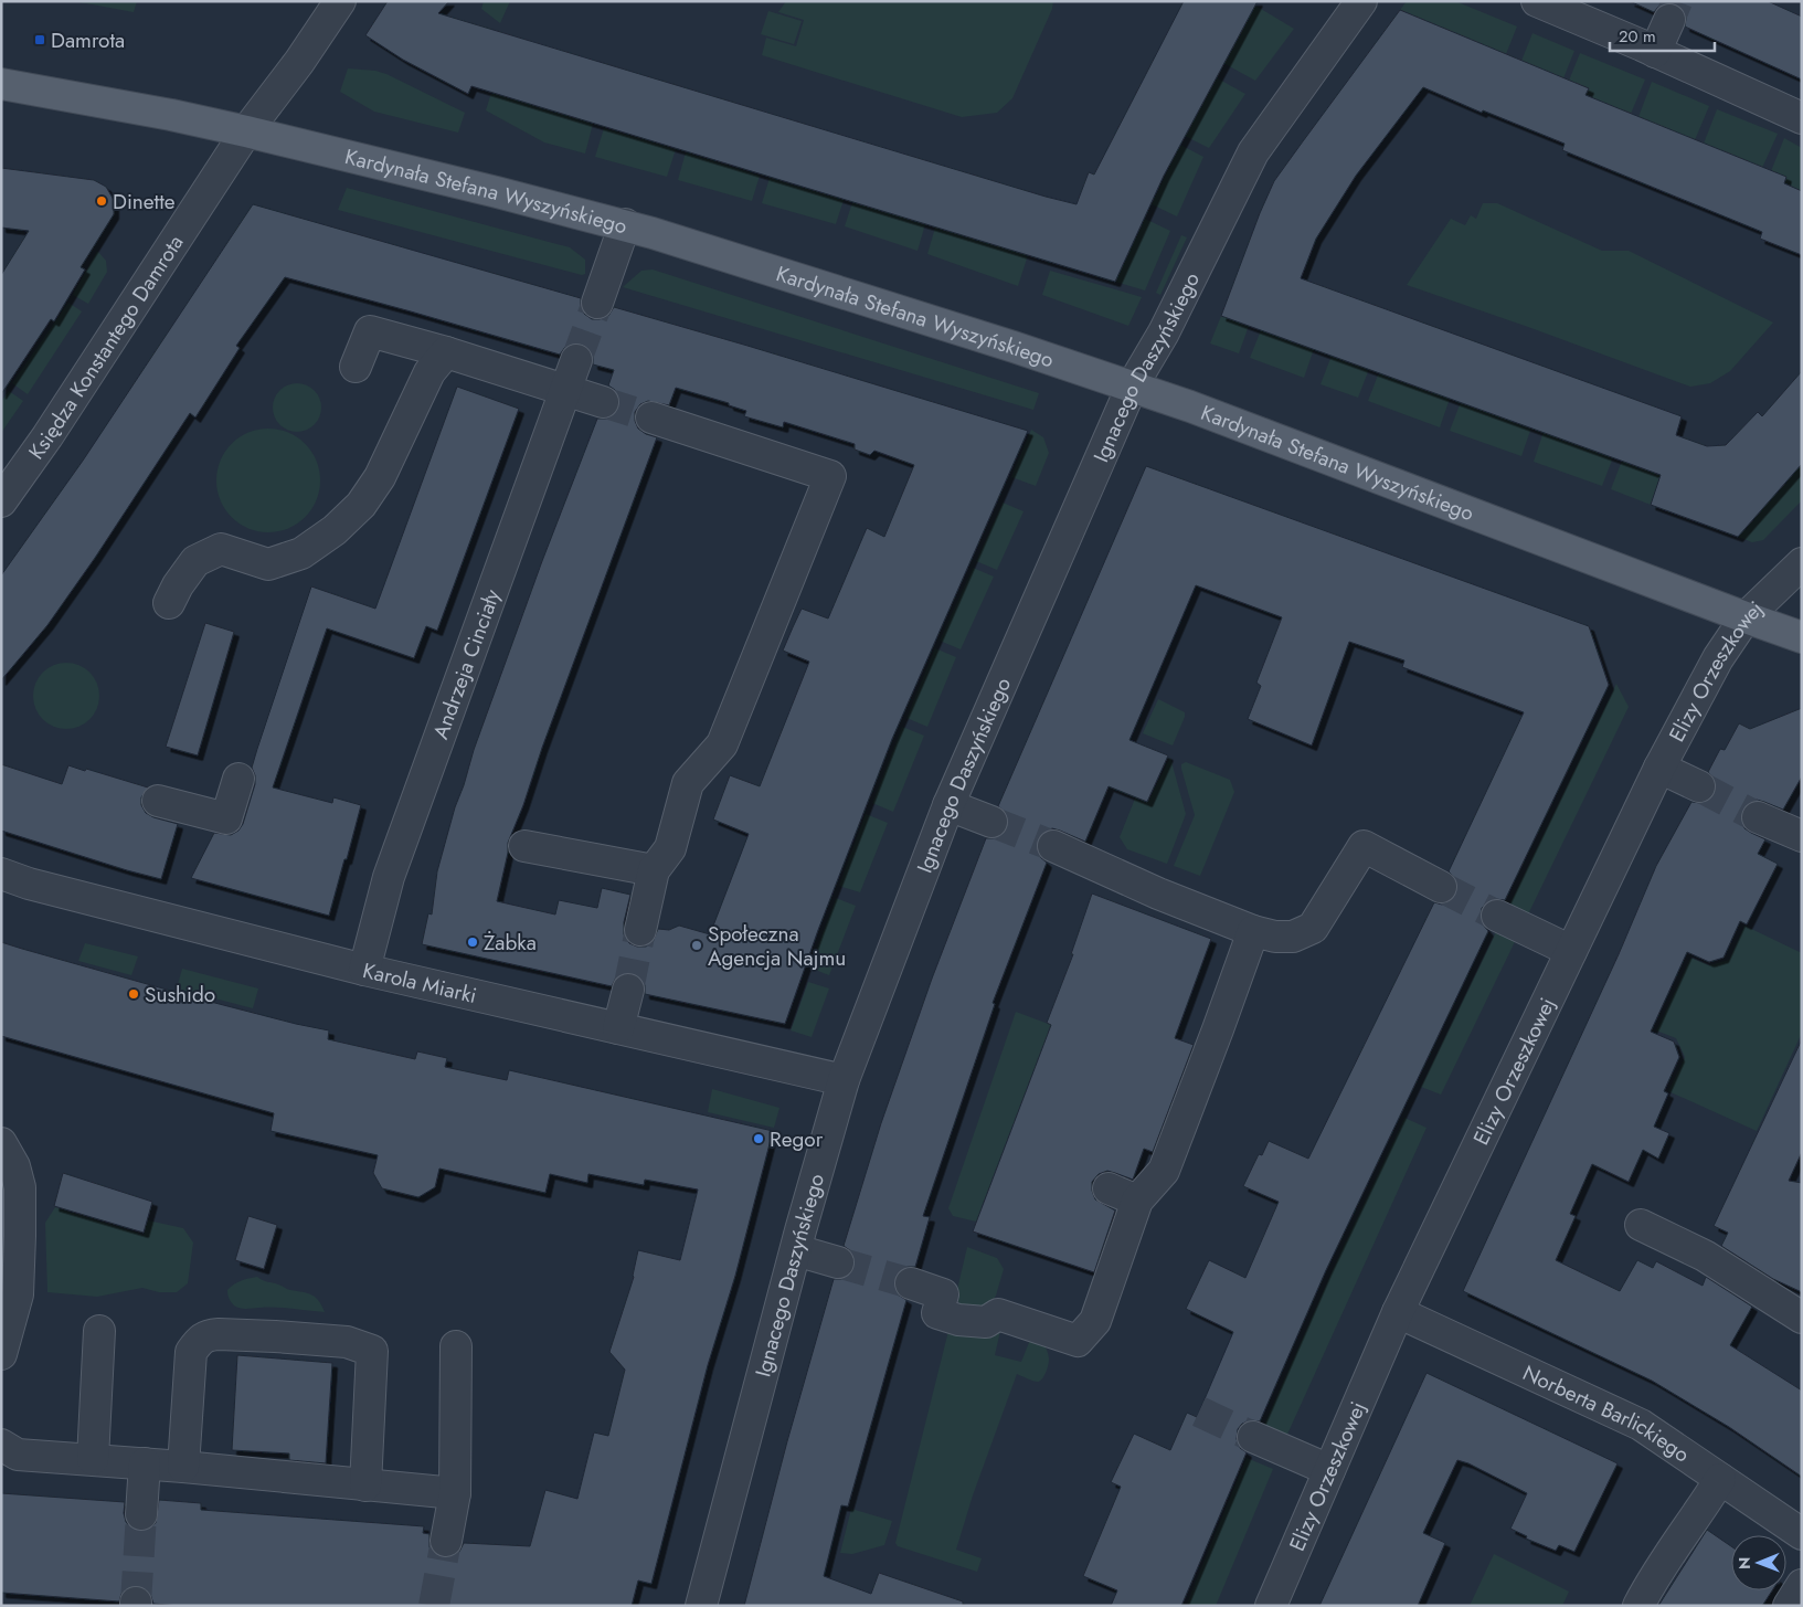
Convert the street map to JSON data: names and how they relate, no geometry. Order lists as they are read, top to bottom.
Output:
{
  "streets": {
    "main road": ["Kardynała Stefana Wyszyńskiego"],
    "street": [
      "Księdza Konstantego Damrota",
      "Ignacego Daszyńskiego",
      "Andrzeja Cinciały",
      "Elizy Orzeszkowej",
      "Karola Miarki",
      "Norberta Barlickiego"
    ]
  },
  "crossings": [
    ["Kardynała Stefana Wyszyńskiego", "Księdza Konstantego Damrota"],
    ["Kardynała Stefana Wyszyńskiego", "Ignacego Daszyńskiego"],
    ["Kardynała Stefana Wyszyńskiego", "Elizy Orzeszkowej"],
    ["Ignacego Daszyńskiego", "Karola Miarki"],
    ["Andrzeja Cinciały", "Karola Miarki"],
    ["Elizy Orzeszkowej", "Norberta Barlickiego"]
  ],
  "places": {
    "transit": ["Damrota"],
    "other": [
      "Dinette",
      "Żabka",
      "Społeczna Agencja Najmu",
      "Sushido",
      "Regor"
    ]
  },
  "scale_bar": "20 m",
  "north": "left"
}
